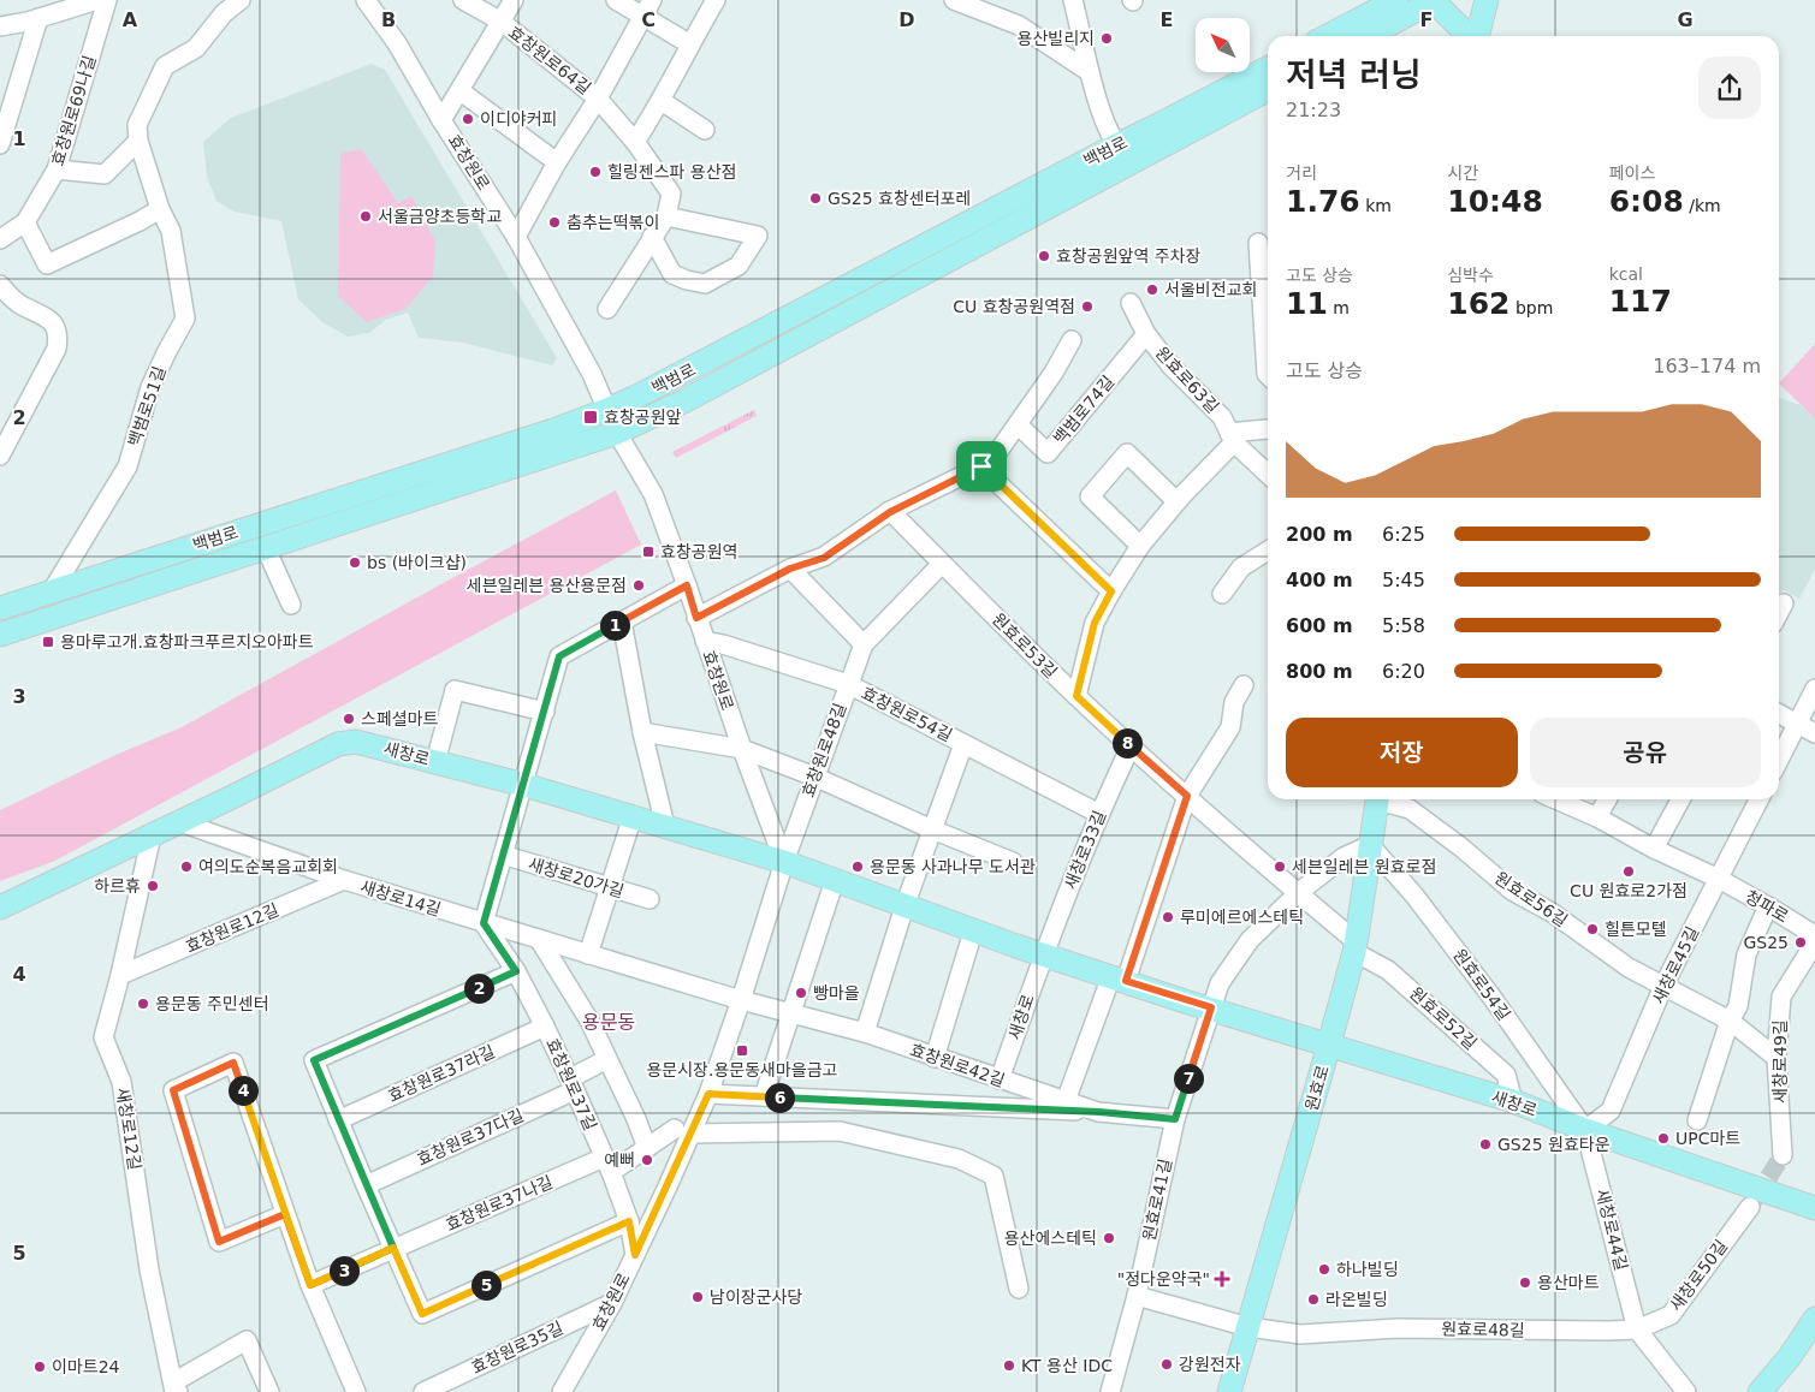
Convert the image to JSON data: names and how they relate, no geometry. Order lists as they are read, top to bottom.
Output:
{
  "streets": {
    "main road": ["백범로", "새창로", "원효로"],
    "street": [
      "효창원로64길",
      "효창원로69나길",
      "효창원로",
      "원효로63길",
      "백범로51길",
      "백범로74길",
      "원효로53길",
      "효창원로54길",
      "효창원로48길",
      "새창로33길",
      "새창로20가길",
      "새창로14길",
      "원효로56길",
      "청파로",
      "효창원로12길",
      "새창로45길",
      "원효로54길",
      "원효로52길",
      "새창로49길",
      "효창원로42길",
      "효창원로37라길",
      "효창원로37길",
      "새창로12길",
      "효창원로37다길",
      "원효로41길",
      "효창원로37나길",
      "새창로44길",
      "새창로50길",
      "원효로48길",
      "효창원로35길"
    ]
  },
  "crossings": [
    ["효창원로64길", "효창원로"],
    ["백범로", "효창원로"],
    ["백범로", "백범로51길"],
    ["효창원로", "효창원로54길"],
    ["효창원로", "효창원로48길"],
    ["효창원로", "새창로"],
    ["효창원로", "새창로14길"],
    ["효창원로", "효창원로42길"],
    ["효창원로", "효창원로37길"],
    ["효창원로", "효창원로37나길"],
    ["효창원로", "효창원로35길"],
    ["원효로63길", "백범로74길"],
    ["원효로53길", "효창원로48길"],
    ["원효로53길", "새창로33길"],
    ["원효로53길", "원효로52길"],
    ["원효로53길", "원효로"],
    ["효창원로54길", "효창원로48길"],
    ["효창원로54길", "새창로33길"],
    ["효창원로48길", "새창로"],
    ["새창로", "새창로33길"],
    ["새창로", "새창로14길"],
    ["새창로", "새창로45길"],
    ["새창로", "원효로54길"],
    ["새창로", "원효로52길"],
    ["새창로", "효창원로42길"],
    ["새창로", "원효로"],
    ["새창로", "새창로12길"],
    ["새창로", "원효로41길"],
    ["새창로", "새창로44길"],
    ["새창로14길", "효창원로12길"],
    ["새창로14길", "효창원로42길"],
    ["새창로14길", "효창원로37길"],
    ["원효로56길", "새창로45길"],
    ["원효로56길", "새창로49길"],
    ["청파로", "새창로45길"],
    ["효창원로12길", "새창로12길"],
    ["새창로45길", "원효로54길"],
    ["새창로45길", "새창로44길"],
    ["원효로54길", "원효로"],
    ["원효로54길", "새창로44길"],
    ["원효로52길", "원효로"],
    ["효창원로42길", "원효로41길"],
    ["효창원로37라길", "효창원로37길"],
    ["효창원로37길", "효창원로37다길"],
    ["효창원로37길", "효창원로37나길"],
    ["원효로", "원효로48길"],
    ["새창로44길", "새창로50길"],
    ["새창로44길", "원효로48길"],
    ["새창로50길", "원효로48길"]
  ],
  "districts": ["용문동"],
  "places": {
    "other": [
      "용산빌리지",
      "이디야커피",
      "힐링젠스파 용산점",
      "GS25 효창센터포레",
      "서울금양초등학교",
      "춤추는떡볶이",
      "효창공원앞역 주차장",
      "서울비전교회",
      "CU 효창공원역점",
      "bs (바이크샵)",
      "세븐일레븐 용산용문점",
      "스페셜마트",
      "여의도순복음교회회",
      "용문동 사과나무 도서관",
      "세븐일레븐 원효로점",
      "CU 원효로2가점",
      "하르휴",
      "루미에르에스테틱",
      "힐튼모텔",
      "GS25",
      "빵마을",
      "용문동 주민센터",
      "UPC마트",
      "GS25 원효타운",
      "예뻐",
      "용산에스테틱",
      "하나빌딩",
      "용산마트",
      "남이장군사당",
      "라온빌딩",
      "강원전자",
      "KT 용산 IDC",
      "이마트24"
    ],
    "transit": [
      "효창공원앞",
      "효창공원역",
      "용마루고개.효창파크푸르지오아파트",
      "용문시장.용문동새마을금고"
    ],
    "health": ["\"정다운약국\""]
  },
  "north": "top left",
  "page": {
    "heading": ["저녁 러닝", "21:23"],
    "stats": [
      ["거리", "1.76 km"],
      ["시간", "10:48"],
      ["페이스", "6:08 /km"],
      ["고도 상승", "11 m"],
      ["심박수", "162 bpm"],
      ["kcal", "117"]
    ],
    "chart": ["고도 상승", "163–174 m"],
    "list": [
      {
        "name": "200 m",
        "note": "6:25"
      },
      {
        "name": "400 m",
        "note": "5:45"
      },
      {
        "name": "600 m",
        "note": "5:58"
      },
      {
        "name": "800 m",
        "note": "6:20"
      }
    ],
    "pins": [
      "1",
      "8",
      "2",
      "7",
      "4",
      "6",
      "3",
      "5"
    ],
    "buttons": ["저장", "공유"]
  },
  "grid": {
    "columns": [
      "A",
      "B",
      "C",
      "D",
      "E",
      "F",
      "G"
    ],
    "rows": [
      "1",
      "2",
      "3",
      "4",
      "5"
    ]
  }
}
